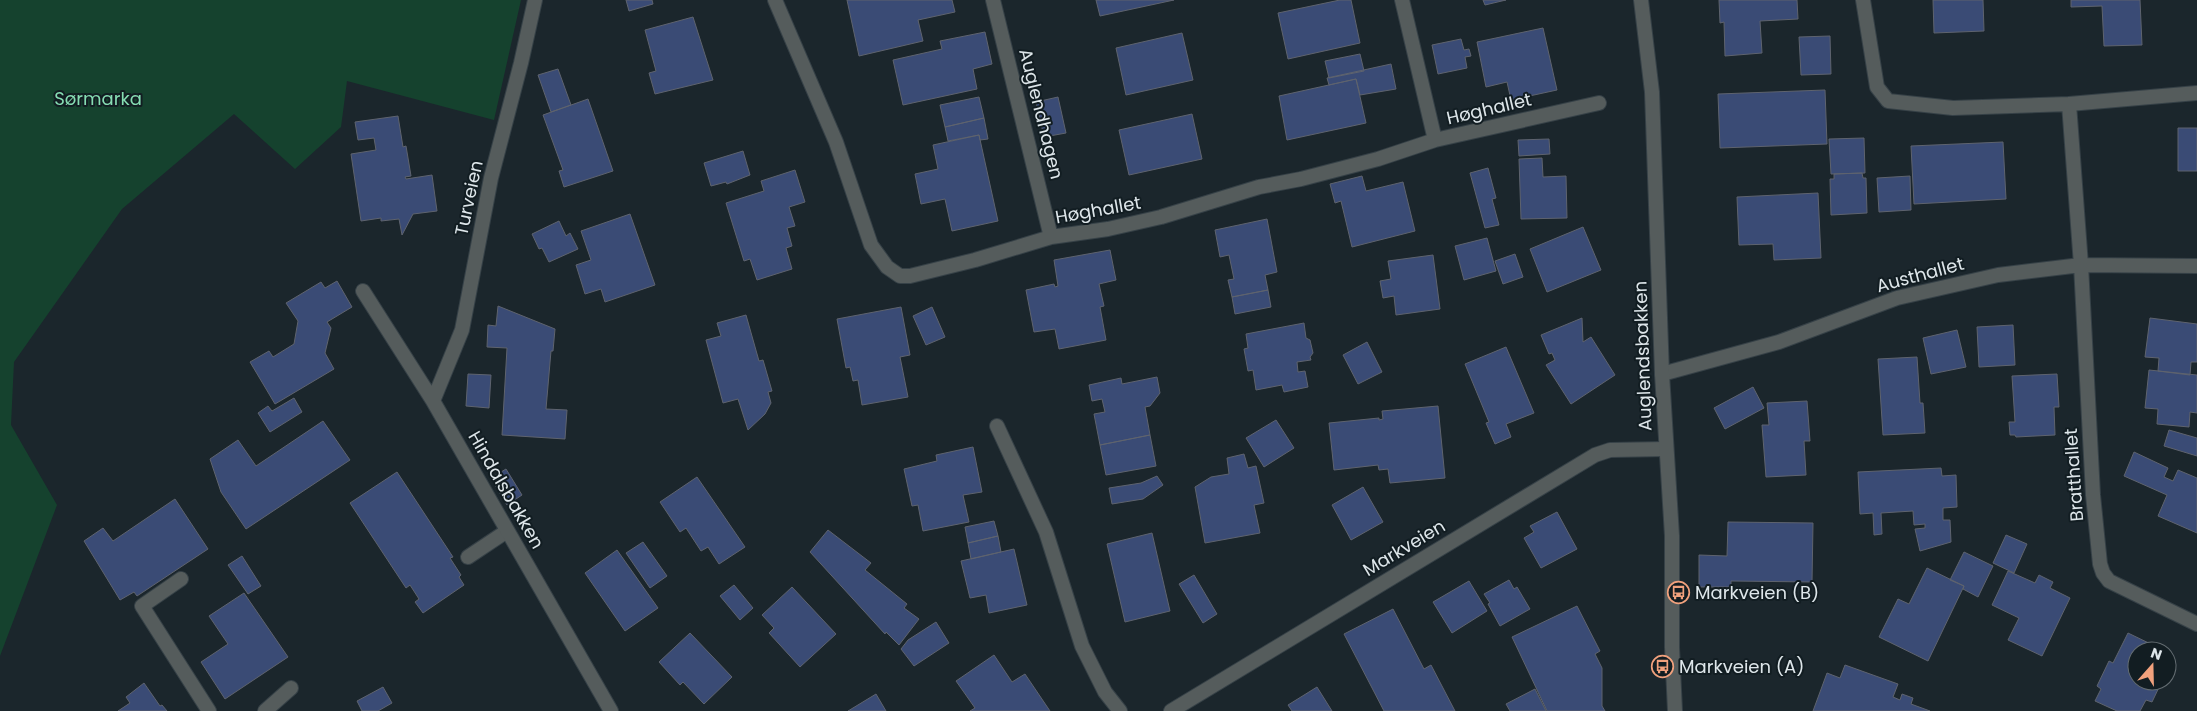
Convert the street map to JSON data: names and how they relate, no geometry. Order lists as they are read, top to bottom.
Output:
{
  "streets": {
    "street": [
      "Høghallet",
      "Auglendhagen",
      "Turveien",
      "Austhallet",
      "Auglendsbakken",
      "Bratthallet",
      "Hindalsbakken",
      "Markveien"
    ]
  },
  "crossings": [
    ["Høghallet", "Auglendhagen"],
    ["Turveien", "Hindalsbakken"],
    ["Austhallet", "Auglendsbakken"],
    ["Austhallet", "Bratthallet"],
    ["Auglendsbakken", "Markveien"]
  ],
  "parks": ["Sørmarka"],
  "places": {
    "bus stop": ["Markveien (B)", "Markveien (A)"]
  },
  "north": "top"
}
